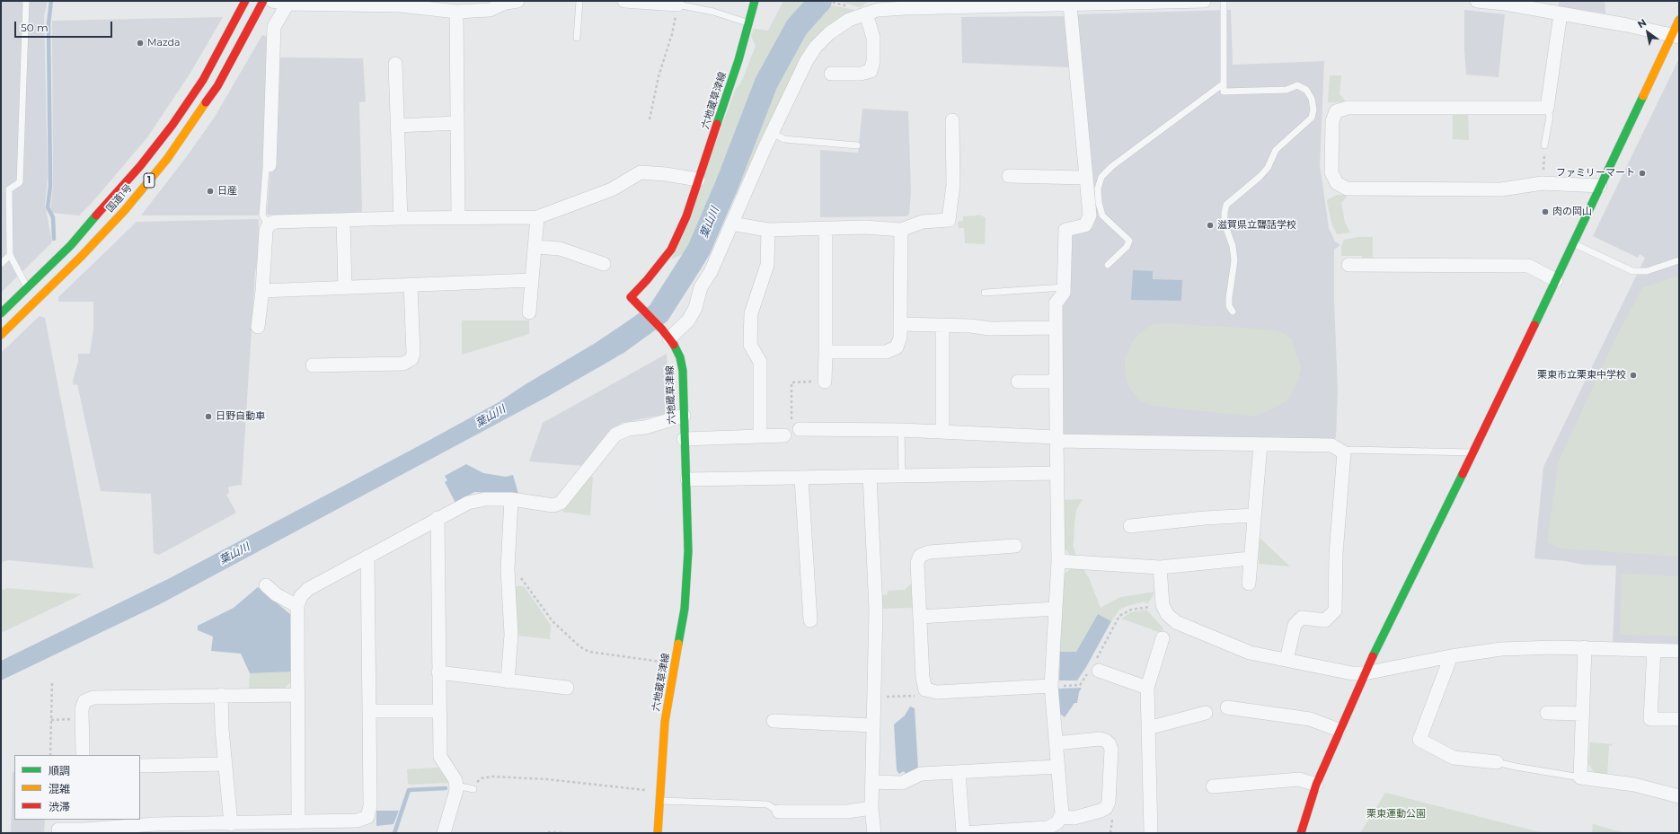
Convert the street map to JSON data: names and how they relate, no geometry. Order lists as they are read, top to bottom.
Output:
{
  "streets": {
    "main road": ["六地蔵草津線", "1", "国道1号"]
  },
  "water": ["葉山川"],
  "parks": ["栗東運動公園"],
  "places": [
    "Mazda",
    "ファミリーマート",
    "日産",
    "肉の岡山",
    "滋賀県立聾話学校",
    "栗東市立栗東中学校",
    "日野自動車"
  ],
  "legend": ["順調", "混雑", "渋滞"],
  "scale_bar": "50 m",
  "north": "top left"
}
